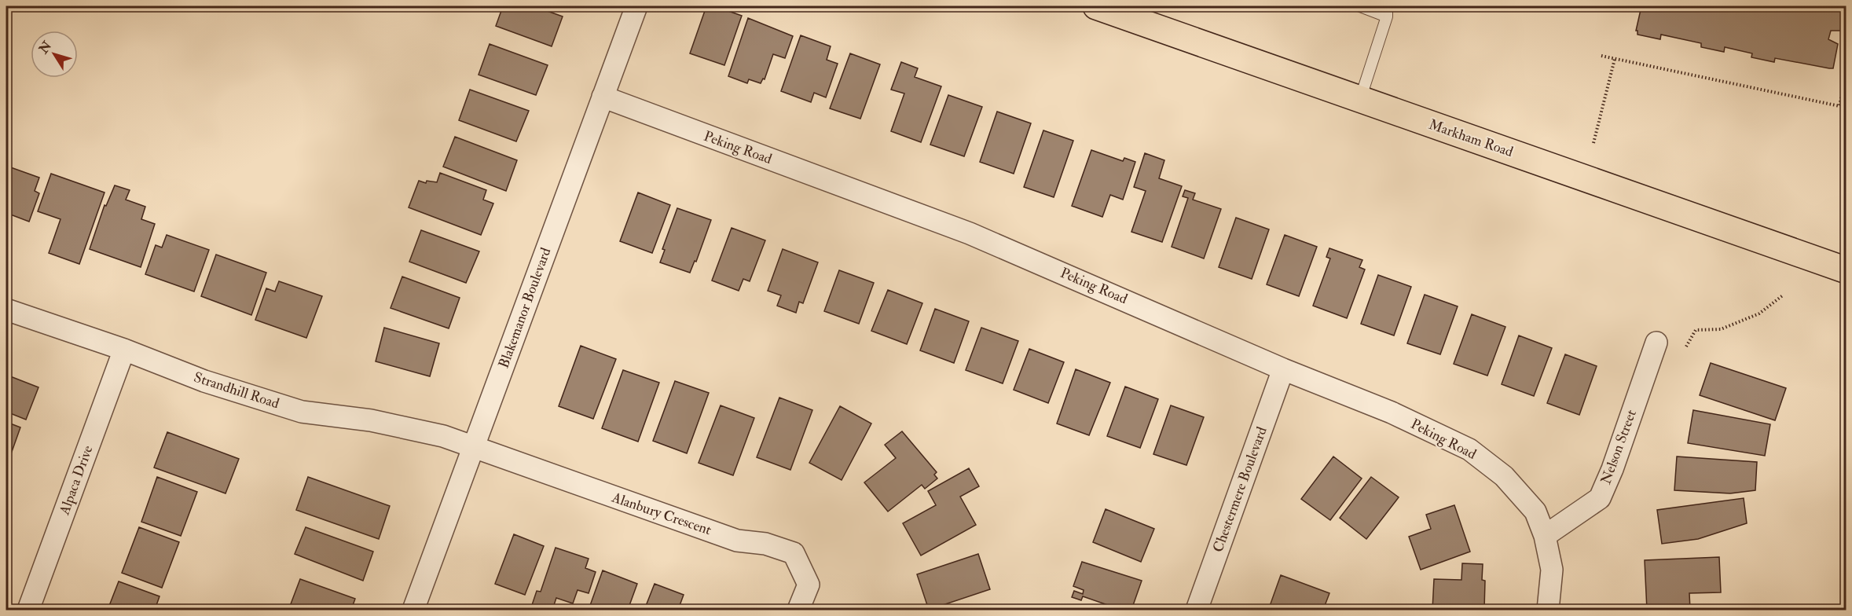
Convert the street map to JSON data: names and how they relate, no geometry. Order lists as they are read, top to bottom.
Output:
{
  "streets": {
    "main road": ["Markham Road"],
    "street": [
      "Peking Road",
      "Blakemanor Boulevard",
      "Strandhill Road",
      "Nelson Street",
      "Alpaca Drive",
      "Chestermere Boulevard",
      "Alanbury Crescent"
    ]
  },
  "crossings": [
    ["Peking Road", "Blakemanor Boulevard"],
    ["Peking Road", "Nelson Street"],
    ["Peking Road", "Chestermere Boulevard"],
    ["Blakemanor Boulevard", "Strandhill Road"],
    ["Blakemanor Boulevard", "Alanbury Crescent"],
    ["Strandhill Road", "Alpaca Drive"],
    ["Strandhill Road", "Alanbury Crescent"]
  ],
  "north": "top left"
}
